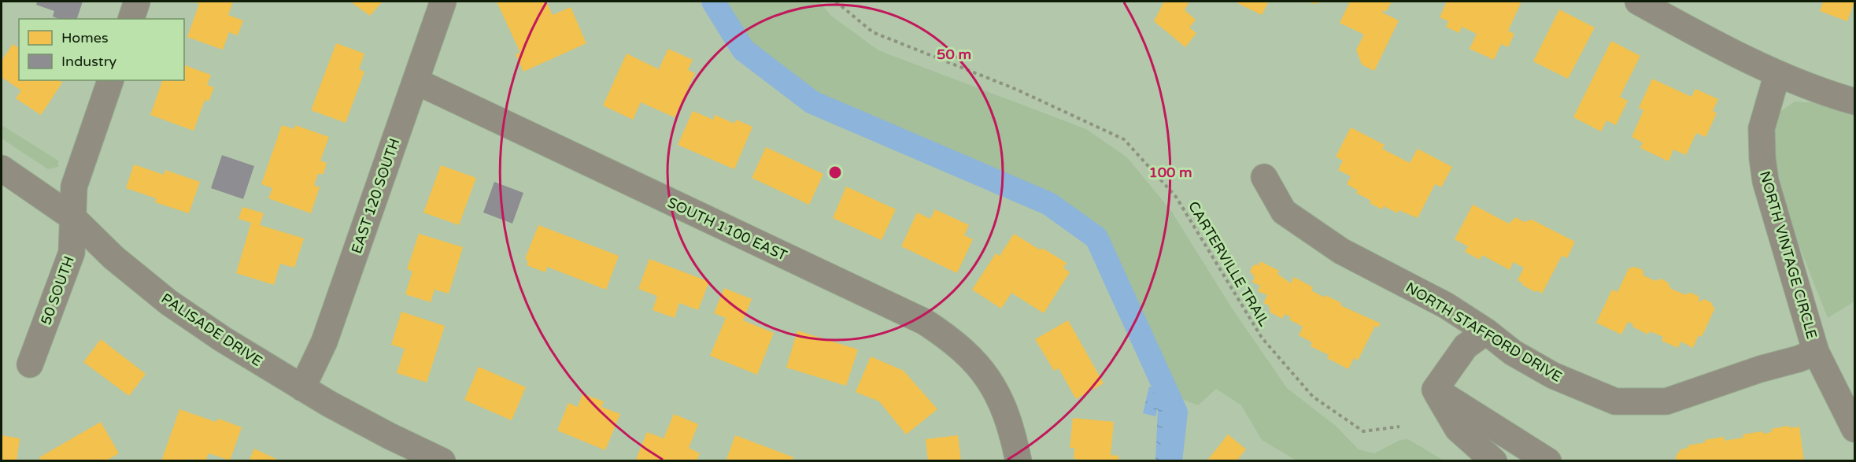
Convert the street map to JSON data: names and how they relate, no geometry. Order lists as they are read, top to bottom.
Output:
{
  "streets": {
    "street": [
      "EAST 120 SOUTH",
      "SOUTH 1100 EAST",
      "NORTH VINTAGE CIRCLE",
      "50 SOUTH",
      "PALISADE DRIVE",
      "NORTH STAFFORD DRIVE"
    ],
    "path": ["CARTERVILLE TRAIL"]
  },
  "crossings": [
    ["EAST 120 SOUTH", "SOUTH 1100 EAST"],
    ["EAST 120 SOUTH", "PALISADE DRIVE"],
    ["NORTH VINTAGE CIRCLE", "NORTH STAFFORD DRIVE"],
    ["50 SOUTH", "PALISADE DRIVE"]
  ],
  "legend": ["Homes", "Industry"],
  "rings": ["50 m", "100 m"]
}
